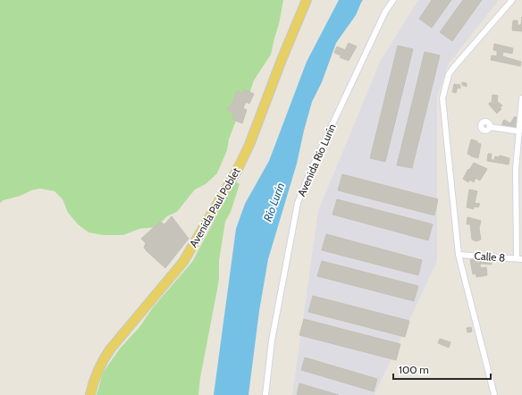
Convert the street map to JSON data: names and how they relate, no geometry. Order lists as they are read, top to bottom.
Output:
{
  "streets": {
    "main road": ["Avenida Paul Poblet"],
    "street": ["Avenida Río Lurín", "Calle 8"]
  },
  "water": ["Río Lurín"],
  "scale_bar": "100 m"
}
